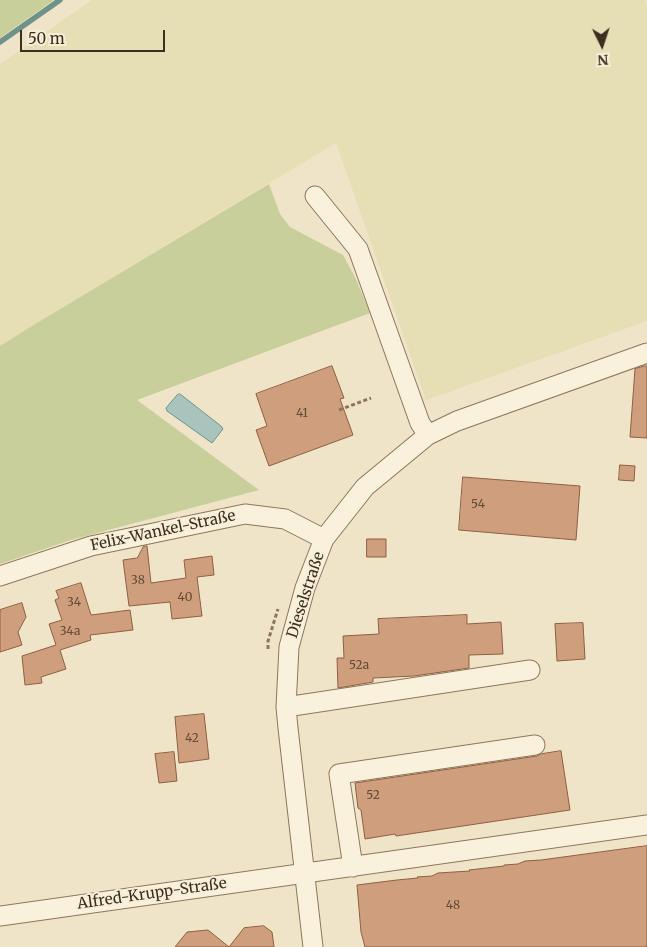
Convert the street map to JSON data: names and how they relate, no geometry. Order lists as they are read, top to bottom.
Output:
{
  "streets": {
    "street": ["Felix-Wankel-Straße", "Dieselstraße", "Alfred-Krupp-Straße"]
  },
  "crossings": [
    ["Felix-Wankel-Straße", "Dieselstraße"],
    ["Dieselstraße", "Alfred-Krupp-Straße"]
  ],
  "house_numbers": [
    "41",
    "54",
    "38",
    "40",
    "34",
    "34a",
    "52a",
    "42",
    "52",
    "48"
  ],
  "scale_bar": "50 m",
  "north": "bottom"
}
